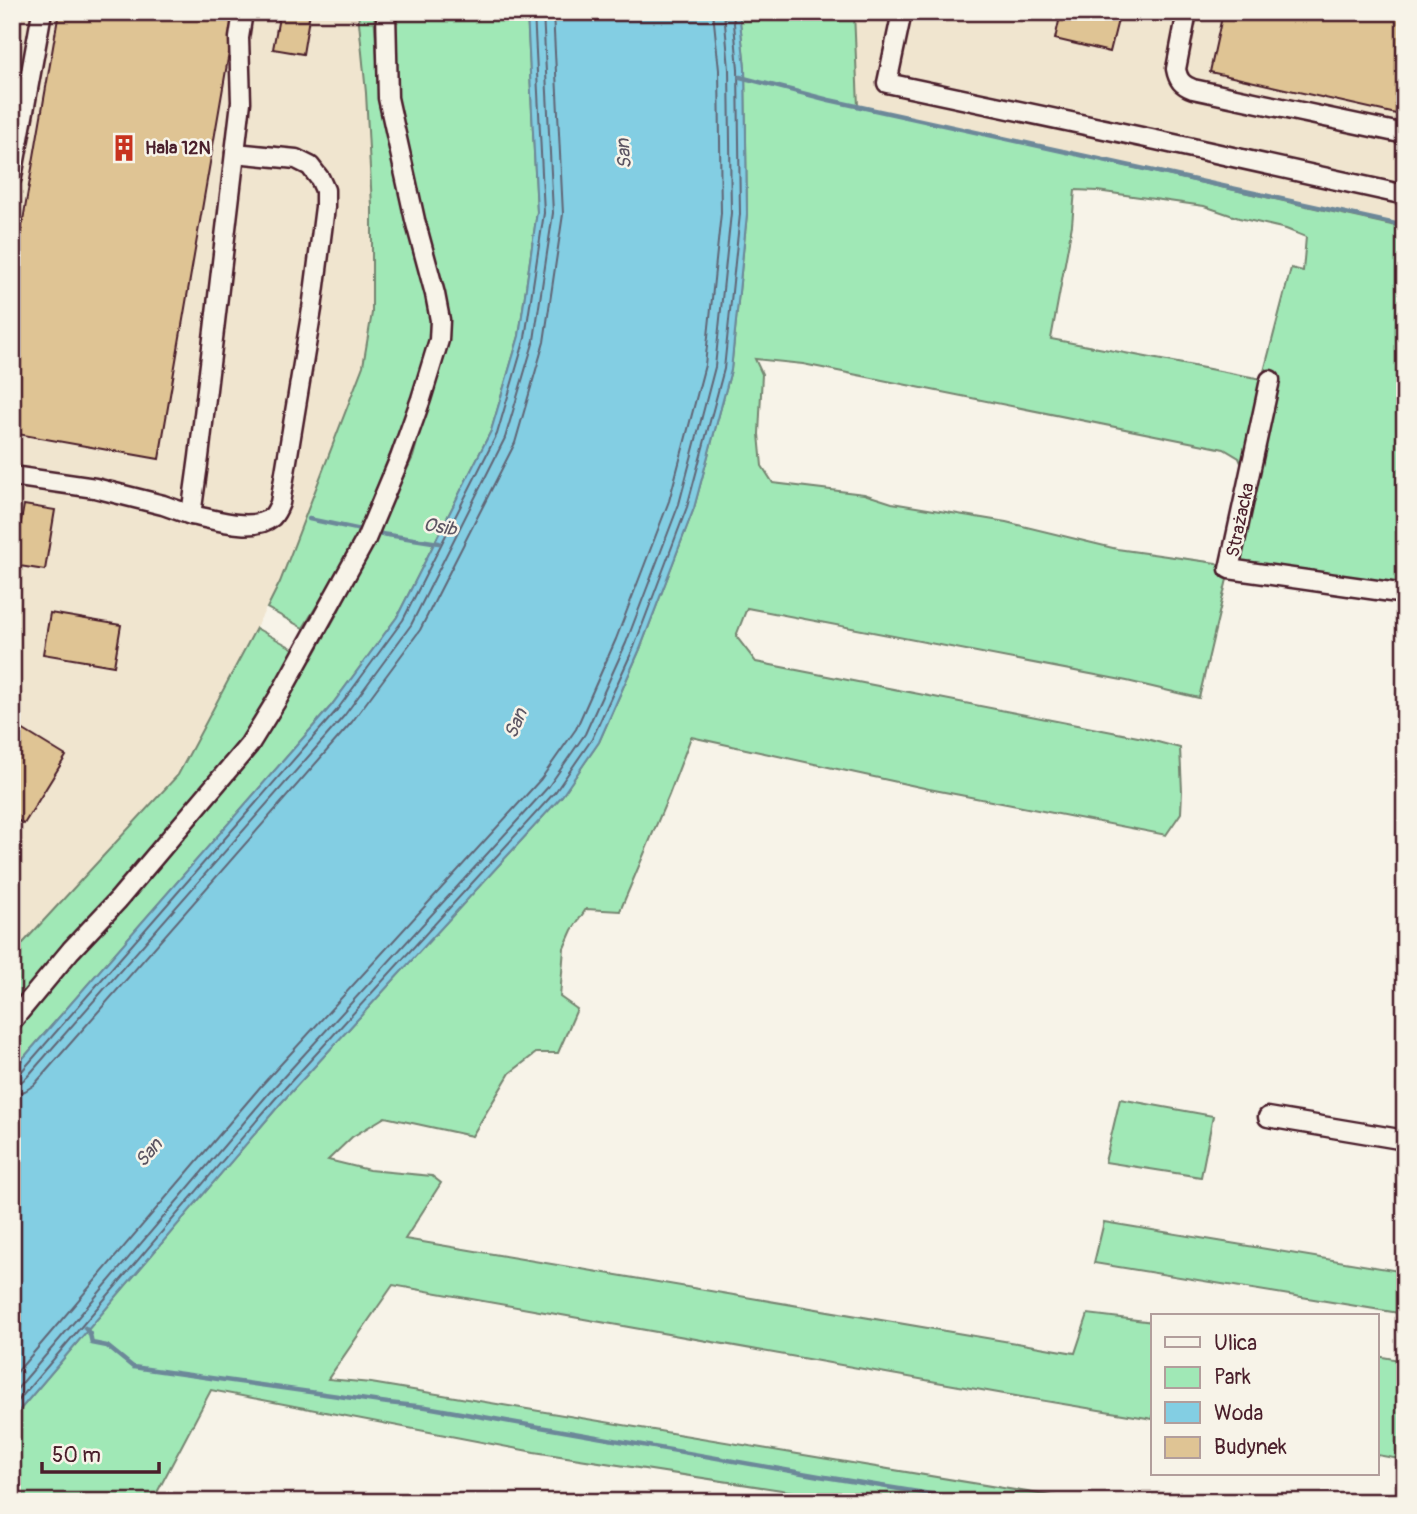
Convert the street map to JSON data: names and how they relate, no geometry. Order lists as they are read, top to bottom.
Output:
{
  "streets": {
    "street": ["Strażacka"]
  },
  "water": ["San", "Osib"],
  "places": {
    "building": ["Hala 12N"]
  },
  "legend": [
    "Ulica",
    "Park",
    "Woda",
    "Budynek"
  ],
  "scale_bar": "50 m"
}
